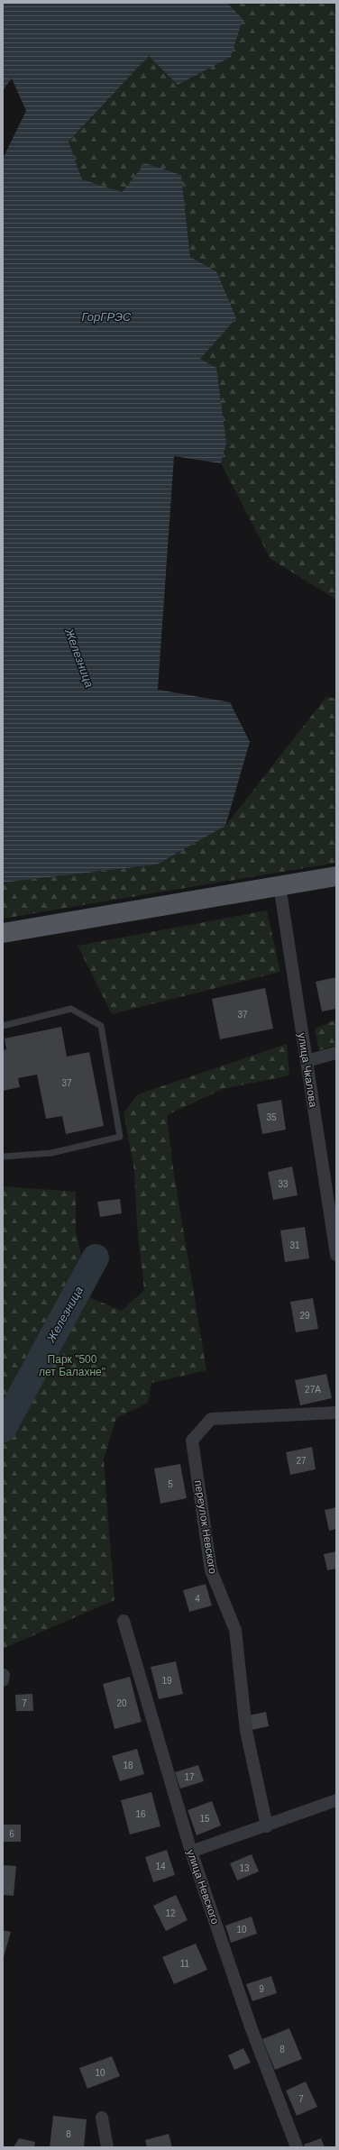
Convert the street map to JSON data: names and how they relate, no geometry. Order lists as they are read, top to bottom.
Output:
{
  "streets": {
    "street": ["улица Чкалова", "переулок Невского", "улица Невского"]
  },
  "water": ["ГорГРЭС", "Железница"],
  "parks": ["Парк \"500 лет Балахне\""],
  "house_numbers": [
    "37",
    "37",
    "35",
    "33",
    "31",
    "29",
    "27А",
    "27",
    "5",
    "4",
    "19",
    "7",
    "20",
    "18",
    "17",
    "16",
    "15",
    "6",
    "14",
    "13",
    "12",
    "10",
    "11",
    "9",
    "8",
    "10",
    "7",
    "8"
  ]
}
